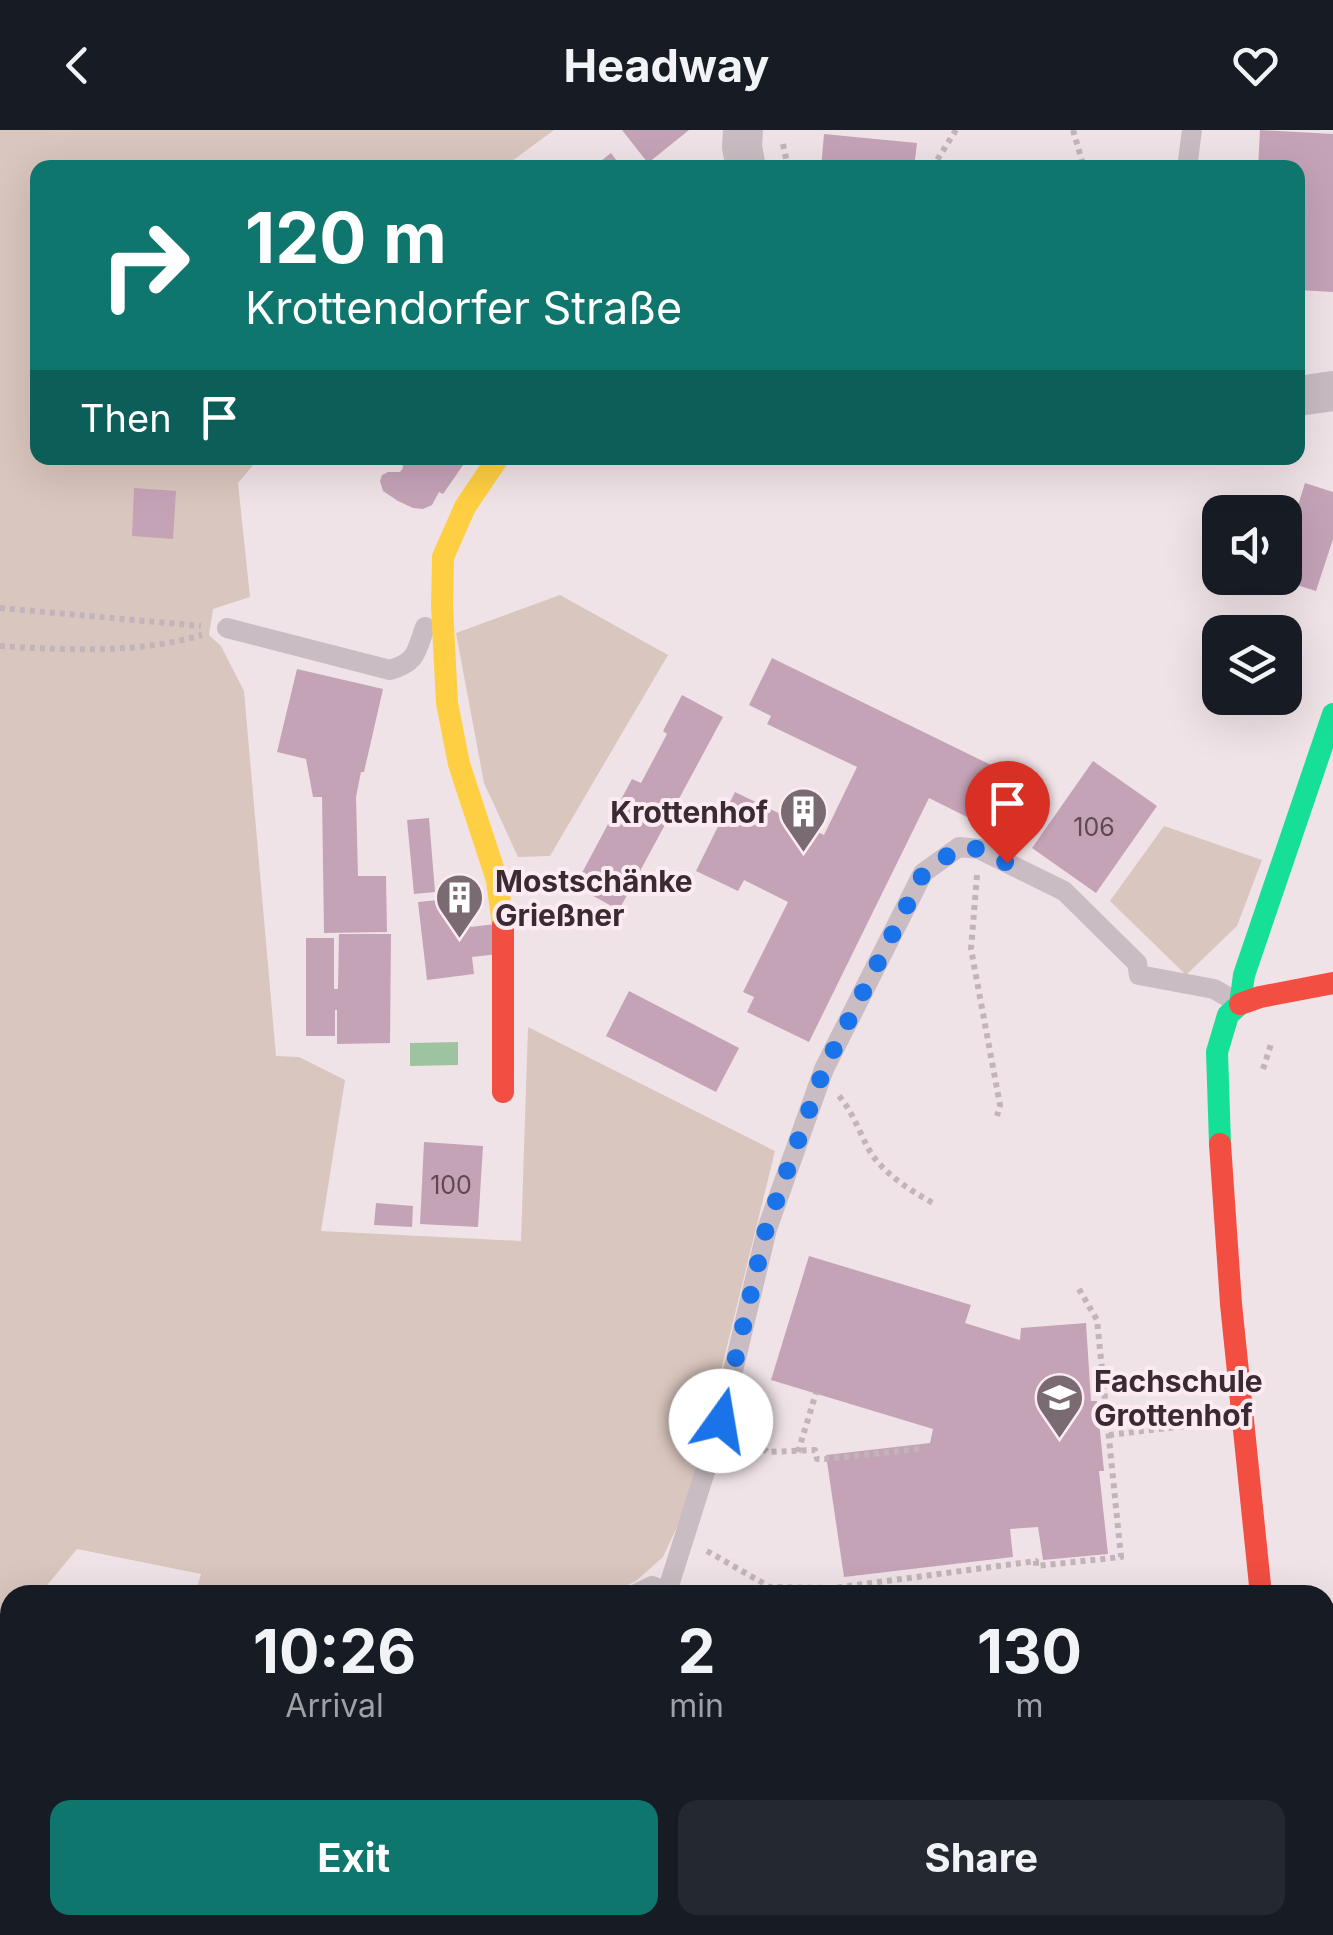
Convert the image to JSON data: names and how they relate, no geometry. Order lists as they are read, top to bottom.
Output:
{
  "places": {
    "building": ["Krottenhof", "Mostschänke Grießner"],
    "school or university": ["Fachschule Grottenhof"]
  },
  "house_numbers": ["106", "100"],
  "page": {
    "header": "Headway",
    "turn": ["120 m", "Krottendorfer Straße"],
    "then": "Then",
    "eta": [
      "10:26",
      "Arrival",
      "2",
      "min",
      "130",
      "m"
    ],
    "buttons": ["Exit", "Share"]
  }
}
